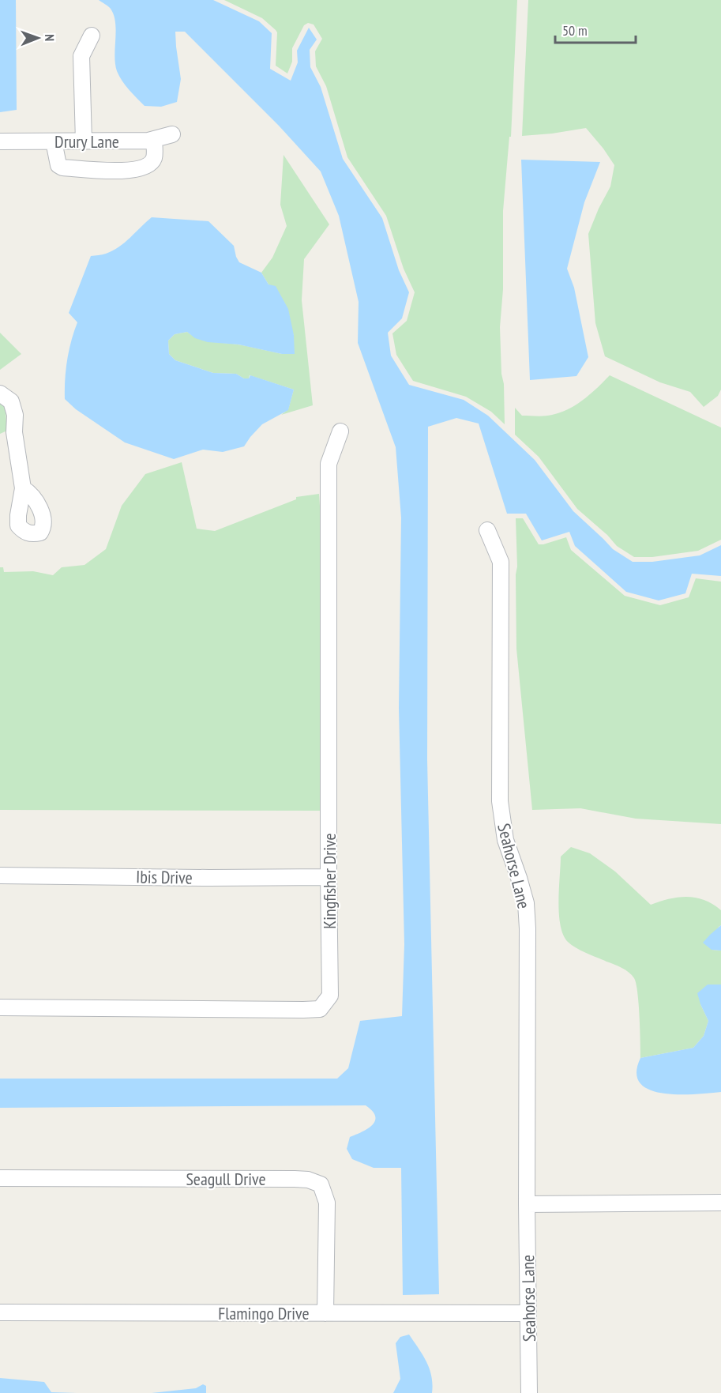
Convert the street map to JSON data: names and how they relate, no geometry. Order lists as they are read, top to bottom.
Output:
{
  "streets": {
    "street": [
      "Drury Lane",
      "Seahorse Lane",
      "Ibis Drive",
      "Kingfisher Drive",
      "Seagull Drive",
      "Flamingo Drive"
    ]
  },
  "crossings": [
    ["Seahorse Lane", "Flamingo Drive"],
    ["Ibis Drive", "Kingfisher Drive"],
    ["Seagull Drive", "Flamingo Drive"]
  ],
  "scale_bar": "50 m",
  "north": "right"
}
